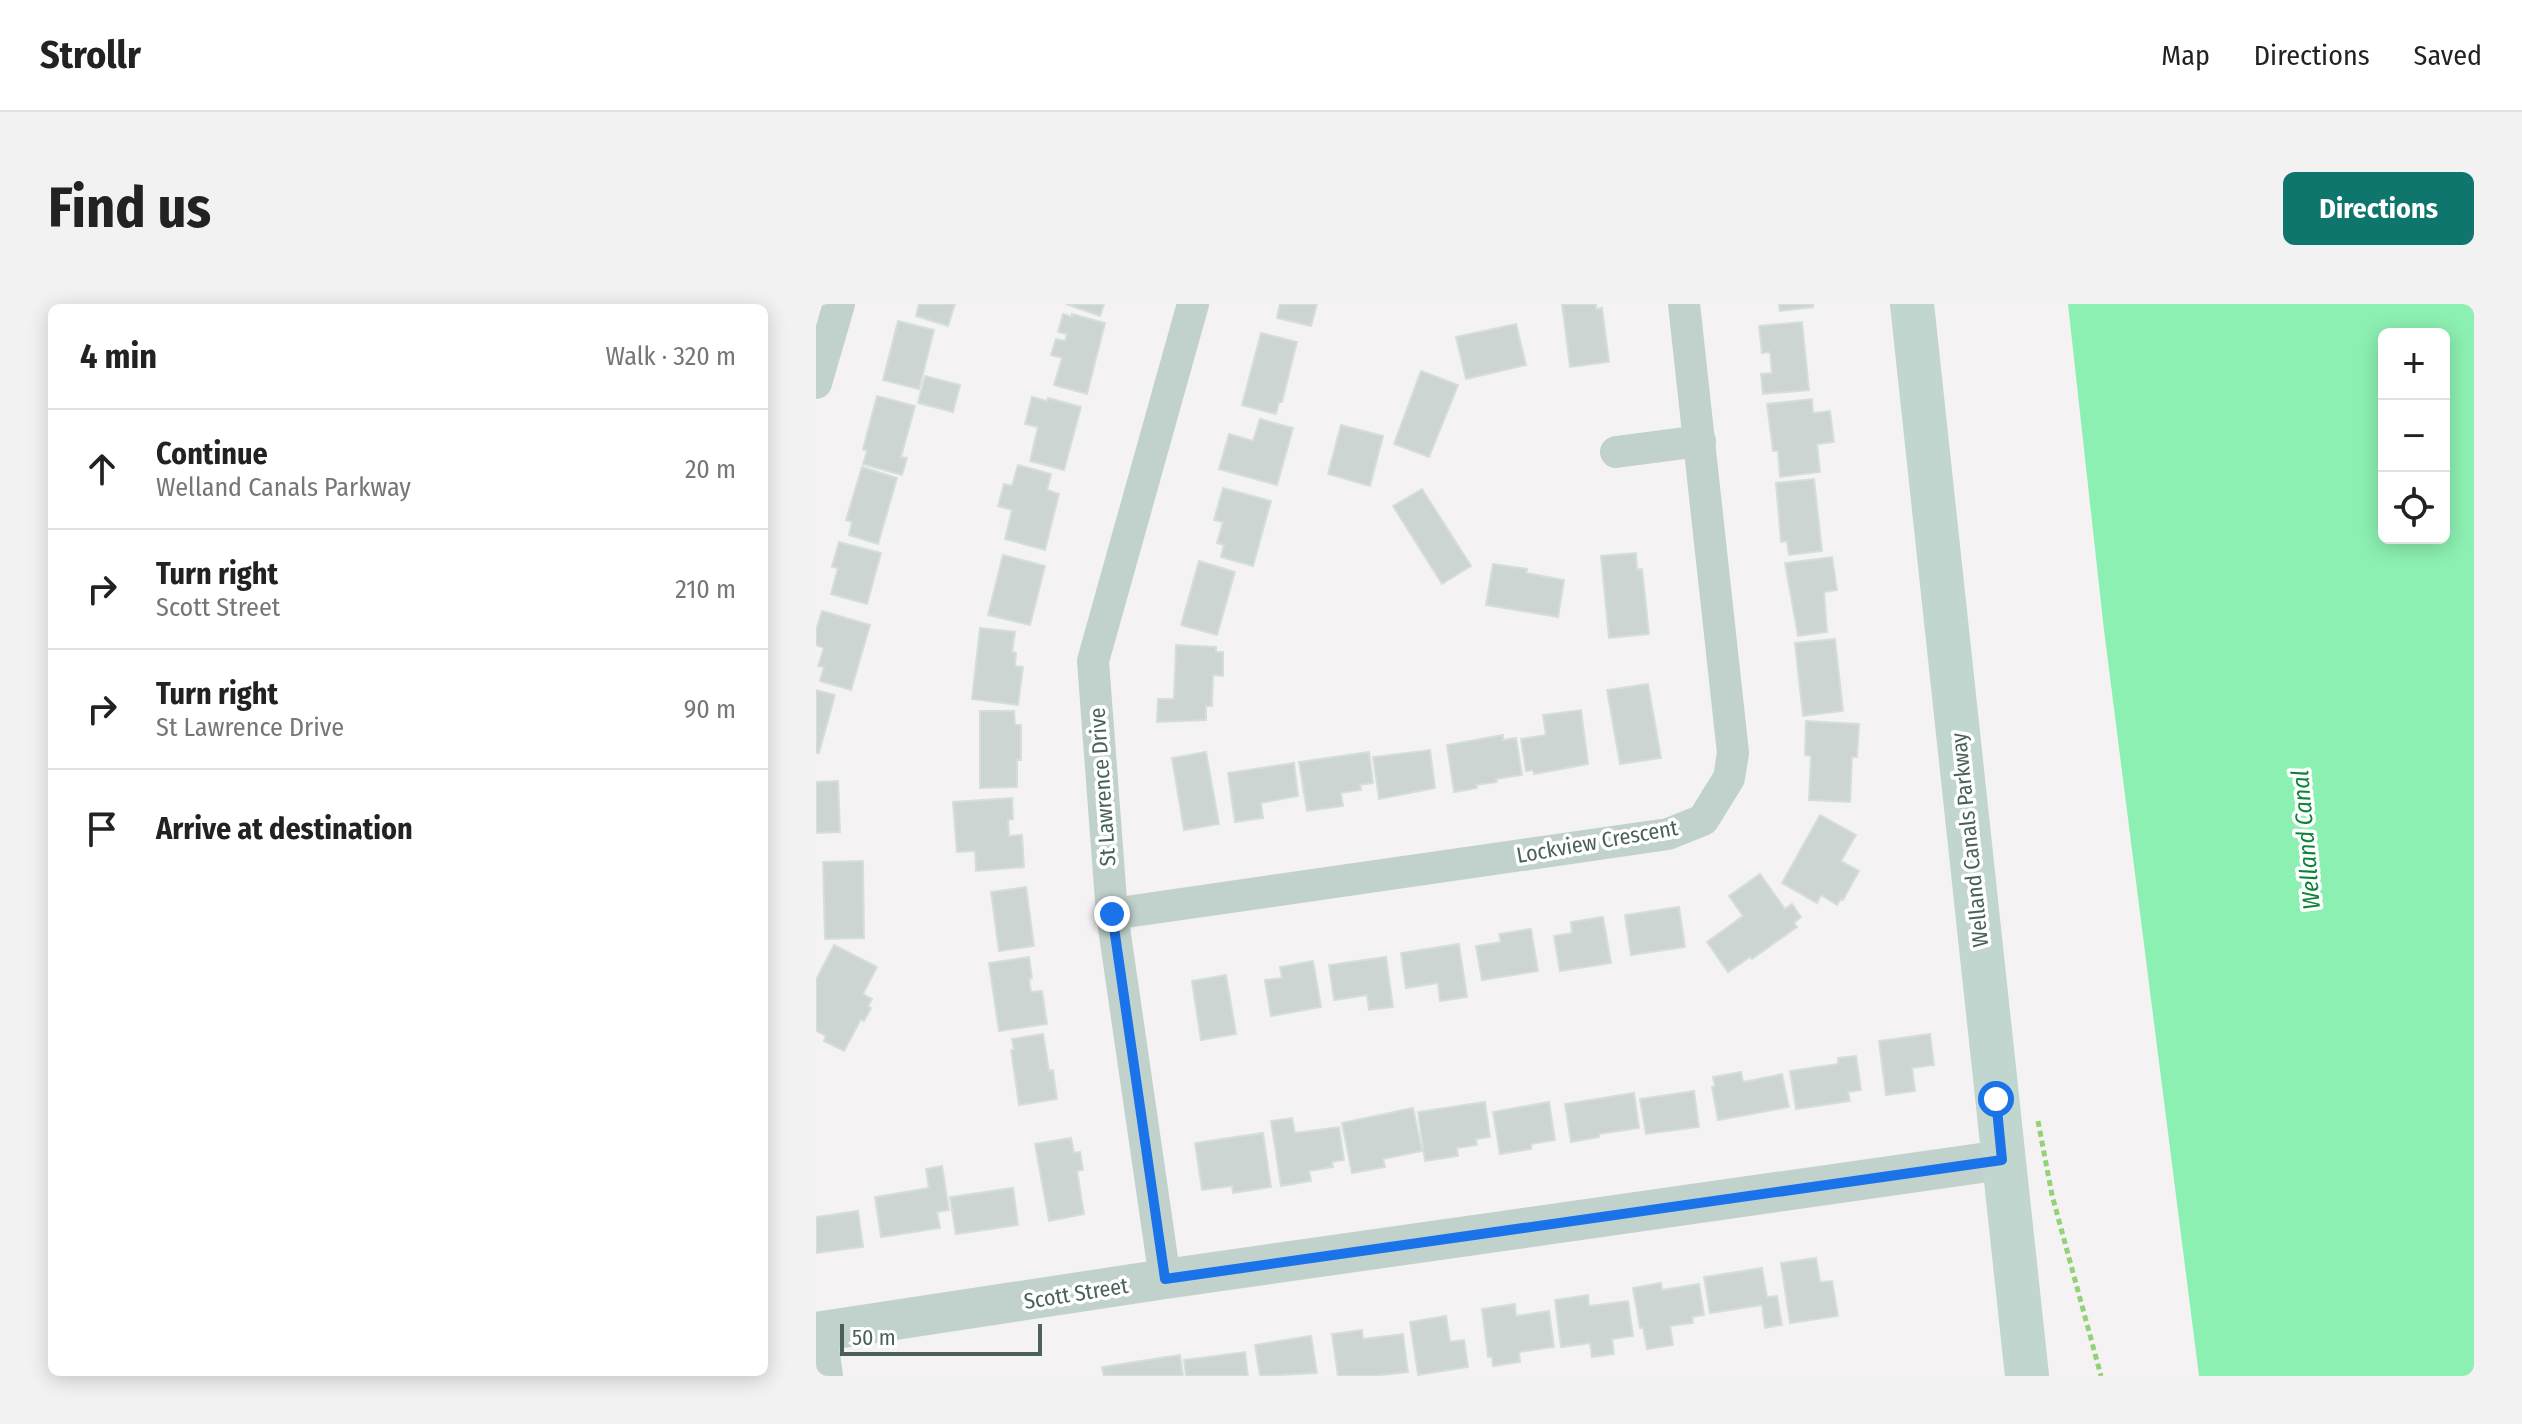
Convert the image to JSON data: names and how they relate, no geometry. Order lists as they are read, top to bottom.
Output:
{
  "streets": {
    "main road": ["Welland Canals Parkway"],
    "street": ["St Lawrence Drive", "Lockview Crescent", "Scott Street"]
  },
  "crossings": [
    ["St Lawrence Drive", "Lockview Crescent"],
    ["St Lawrence Drive", "Scott Street"],
    ["Welland Canals Parkway", "Scott Street"]
  ],
  "water": ["Welland Canal"],
  "scale_bar": "50 m",
  "page": {
    "header": "Strollr",
    "nav": ["Map", "Directions", "Saved"],
    "buttons": "Directions",
    "title": "Find us",
    "heading": ["4 min", "Walk · 320 m"],
    "map_buttons": ["+", "−"],
    "list": [
      ["Continue", "Welland Canals Parkway", "20 m"],
      ["Turn right", "Scott Street", "210 m"],
      ["Turn right", "St Lawrence Drive", "90 m"],
      "Arrive at destination"
    ],
    "scale": "50 m"
  }
}
